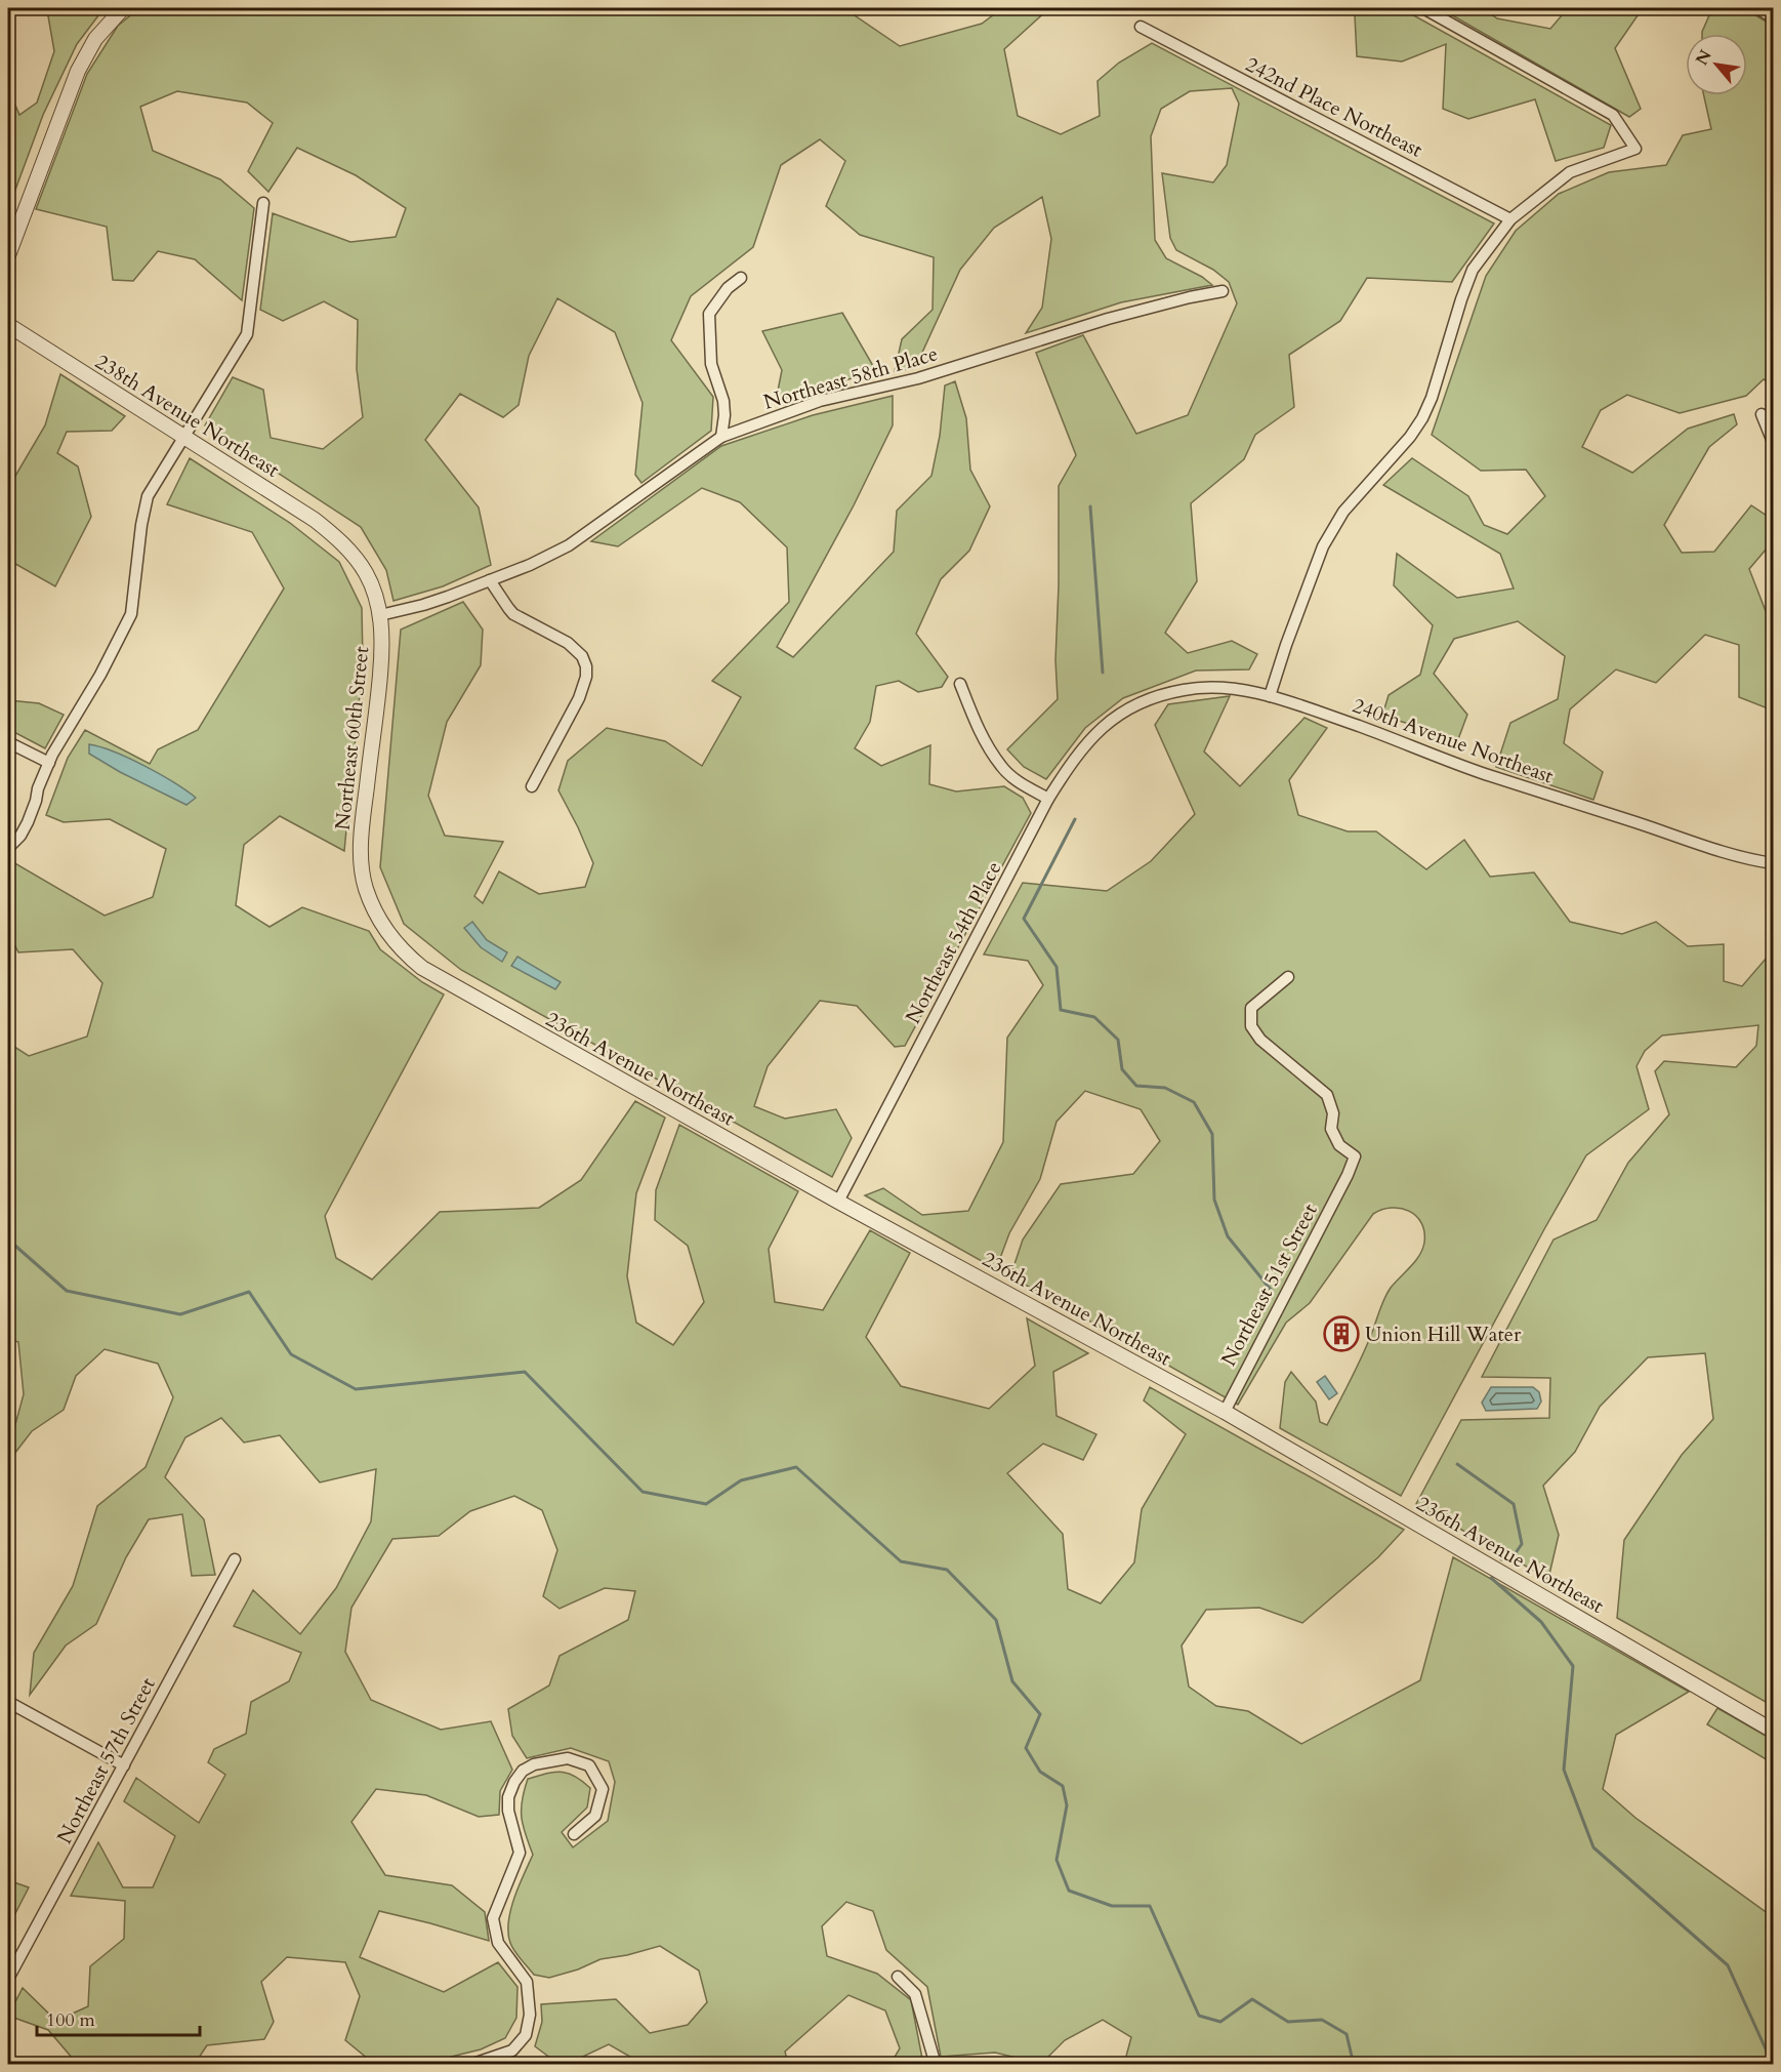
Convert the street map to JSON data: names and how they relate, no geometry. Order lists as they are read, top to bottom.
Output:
{
  "streets": {
    "street": [
      "242nd Place Northeast",
      "Northeast 58th Place",
      "238th Avenue Northeast",
      "Northeast 60th Street",
      "240th Avenue Northeast",
      "Northeast 54th Place",
      "236th Avenue Northeast",
      "Northeast 51st Street",
      "Northeast 57th Street"
    ]
  },
  "crossings": [
    ["Northeast 58th Place", "Northeast 60th Street"],
    ["238th Avenue Northeast", "Northeast 60th Street"],
    ["Northeast 60th Street", "236th Avenue Northeast"],
    ["240th Avenue Northeast", "Northeast 54th Place"],
    ["Northeast 54th Place", "236th Avenue Northeast"],
    ["236th Avenue Northeast", "Northeast 51st Street"]
  ],
  "places": {
    "building": ["Union Hill Water"]
  },
  "scale_bar": "100 m",
  "north": "top left"
}
